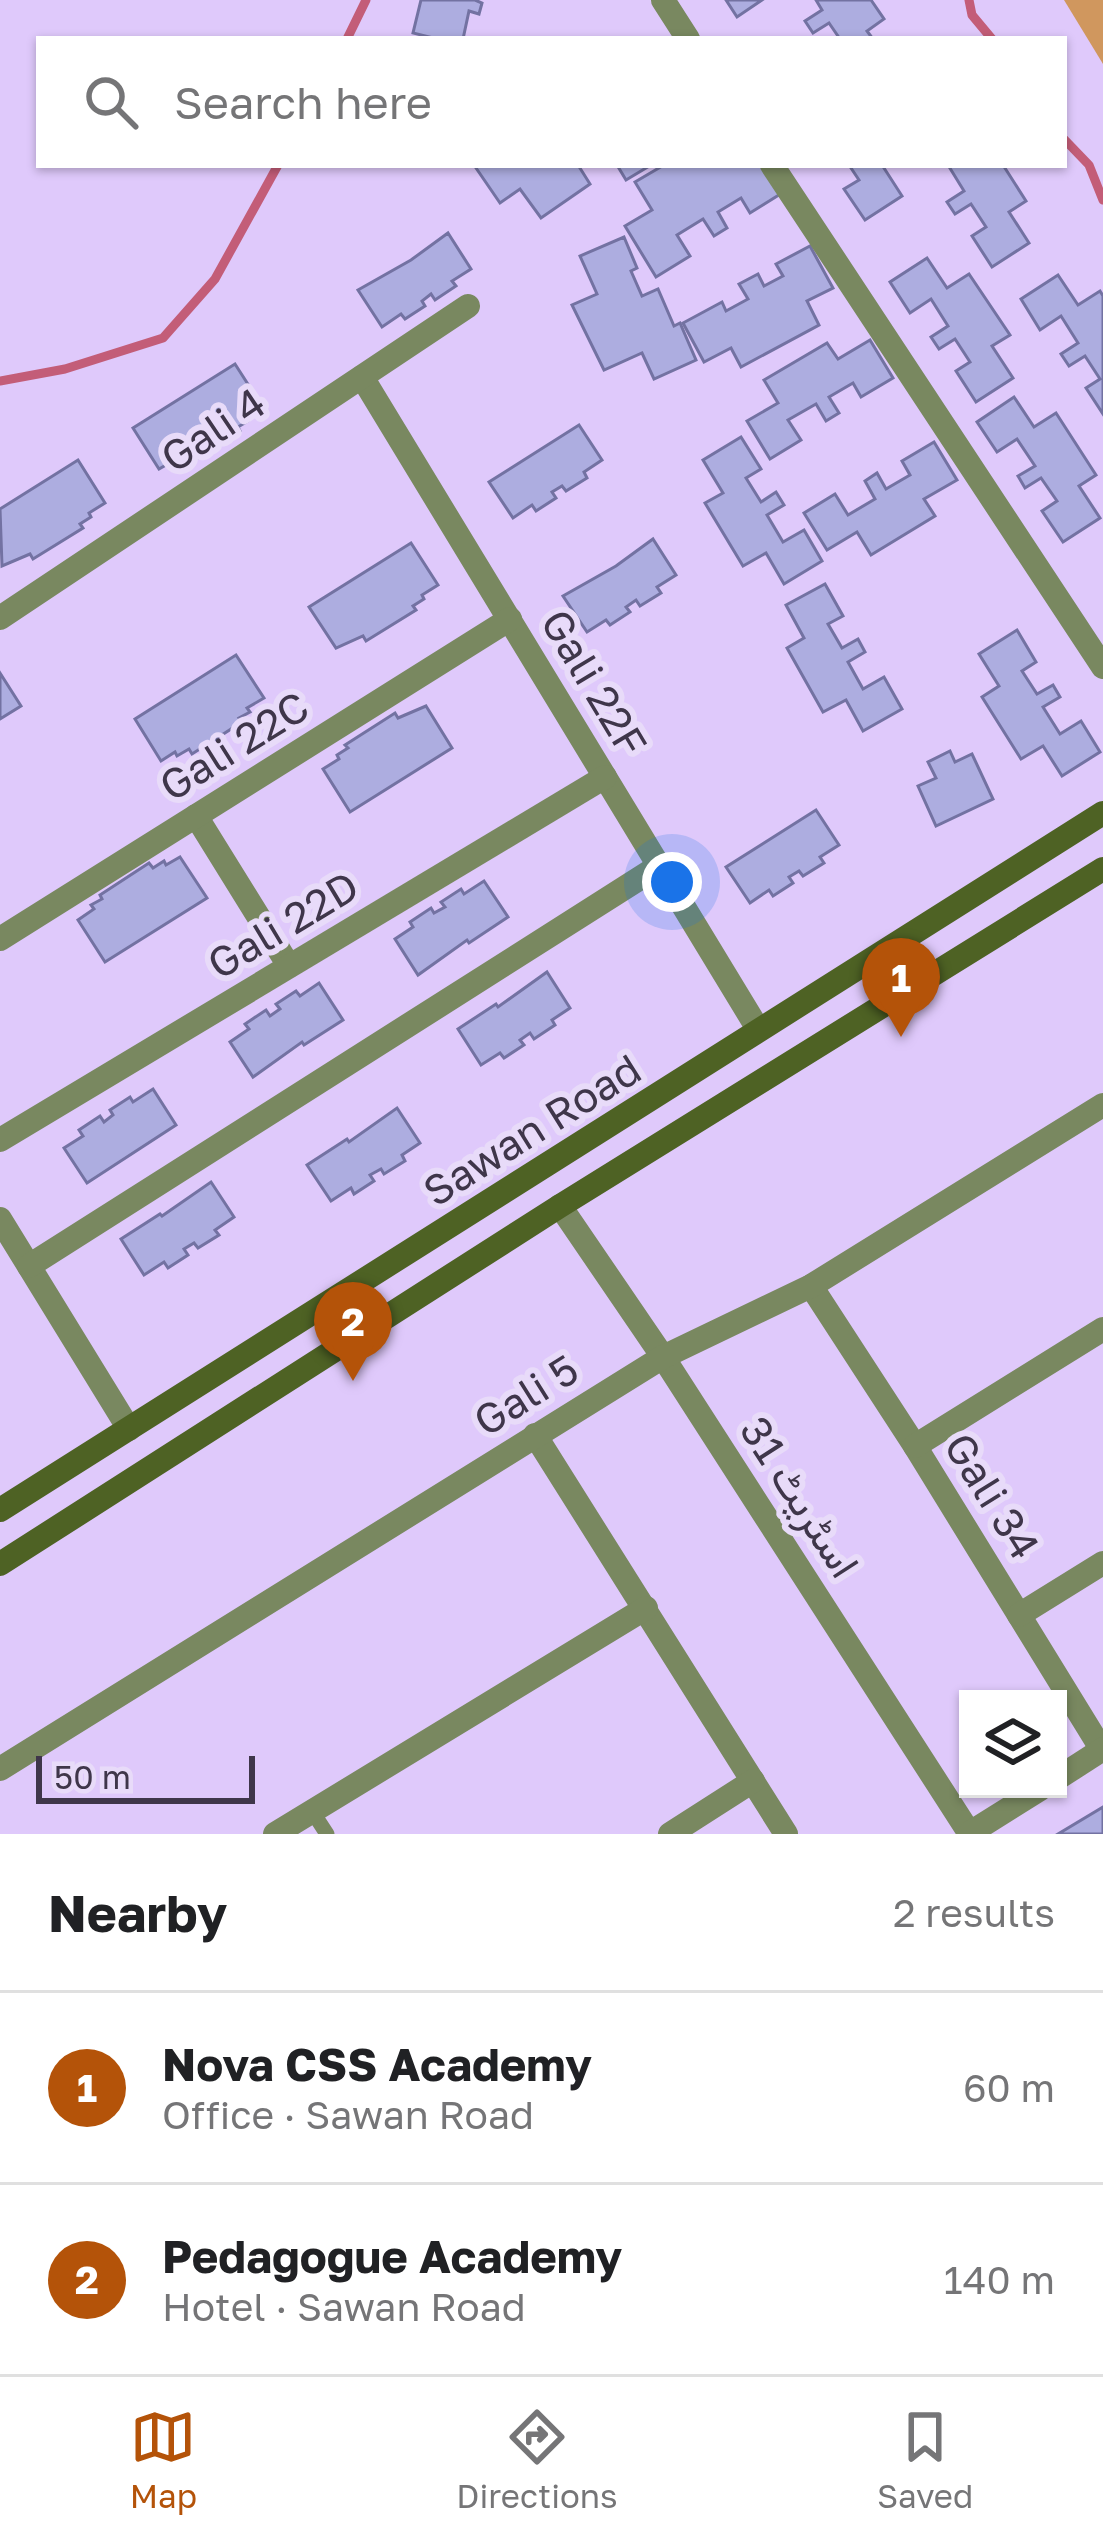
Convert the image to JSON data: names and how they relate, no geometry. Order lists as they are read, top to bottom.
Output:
{
  "streets": {
    "main road": ["Sawan Road"],
    "street": [
      "Gali 4",
      "Gali 22F",
      "Gali 22C",
      "Gali 22D",
      "Gali 5",
      "Gali 34",
      "اسٹریٹ 31"
    ]
  },
  "crossings": [
    ["Gali 4", "Gali 22F"],
    ["Gali 22F", "Gali 22C"],
    ["Gali 22F", "Gali 22D"],
    ["Gali 22F", "Sawan Road"],
    ["Sawan Road", "اسٹریٹ 31"],
    ["Gali 5", "Gali 34"],
    ["Gali 5", "اسٹریٹ 31"]
  ],
  "scale_bar": "50 m",
  "page": {
    "search": "Search here",
    "pins": ["1", "2"],
    "scale": "50 m",
    "heading": ["Nearby", "2 results"],
    "list": [
      {
        "mark": "1",
        "name": "Nova CSS Academy",
        "note": "Office · Sawan Road",
        "value": "60 m"
      },
      {
        "mark": "2",
        "name": "Pedagogue Academy",
        "note": "Hotel · Sawan Road",
        "value": "140 m"
      }
    ],
    "nav": ["Map", "Directions", "Saved"]
  }
}
